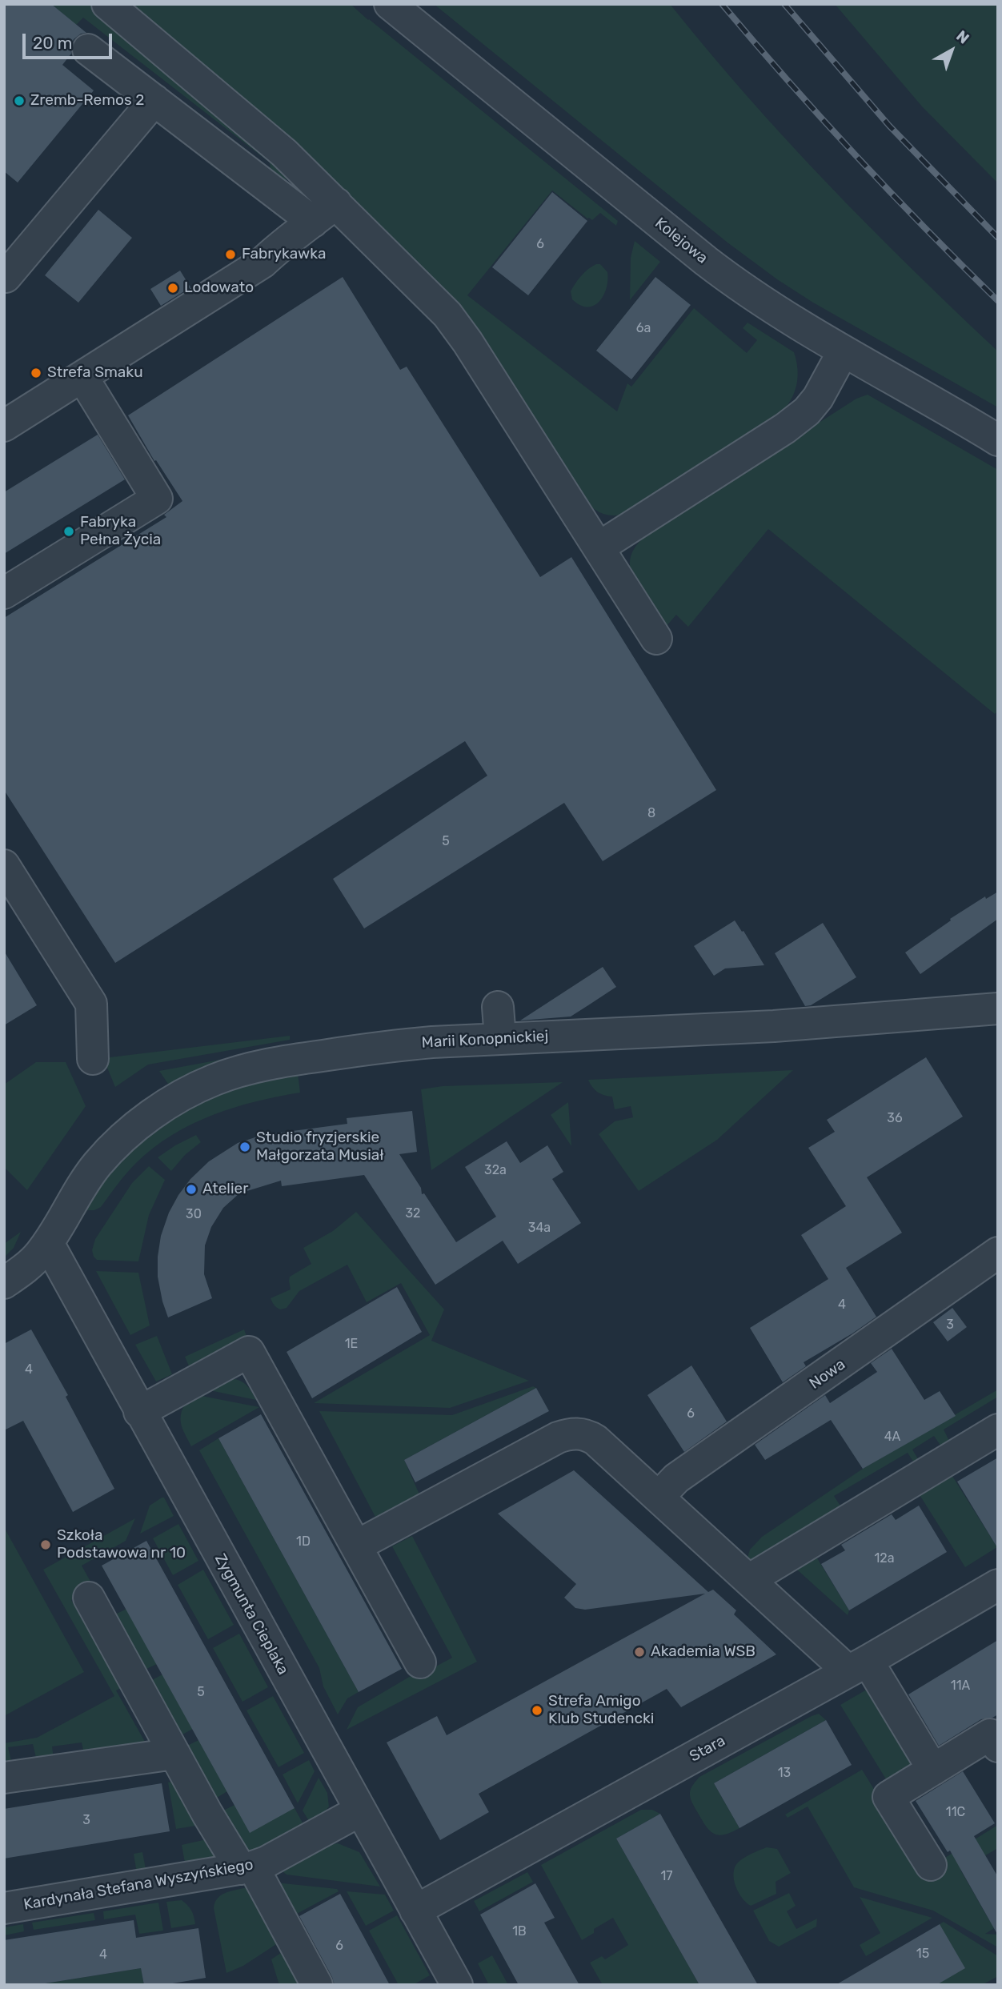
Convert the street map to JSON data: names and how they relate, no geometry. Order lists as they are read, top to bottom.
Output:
{
  "streets": {
    "street": [
      "Kolejowa",
      "Marii Konopnickiej",
      "Nowa",
      "Zygmunta Cieplaka",
      "Stara",
      "Kardynała Stefana Wyszyńskiego"
    ]
  },
  "crossings": [
    ["Marii Konopnickiej", "Zygmunta Cieplaka"],
    ["Zygmunta Cieplaka", "Stara"],
    ["Zygmunta Cieplaka", "Kardynała Stefana Wyszyńskiego"]
  ],
  "places": [
    "Zremb-Remos 2",
    "Fabrykawka",
    "Lodowato",
    "Strefa Smaku",
    "Fabryka Pełna Życia",
    "Studio fryzjerskie Małgorzata Musiał",
    "Atelier",
    "Szkoła Podstawowa nr 10",
    "Akademia WSB",
    "Strefa Amigo Klub Studencki"
  ],
  "house_numbers": [
    "6",
    "6a",
    "8",
    "5",
    "36",
    "32a",
    "32",
    "30",
    "34a",
    "4",
    "3",
    "1E",
    "4",
    "6",
    "4A",
    "1D",
    "12a",
    "11A",
    "5",
    "13",
    "11C",
    "3",
    "17",
    "1B",
    "6",
    "15",
    "4"
  ],
  "scale_bar": "20 m",
  "north": "top right"
}
